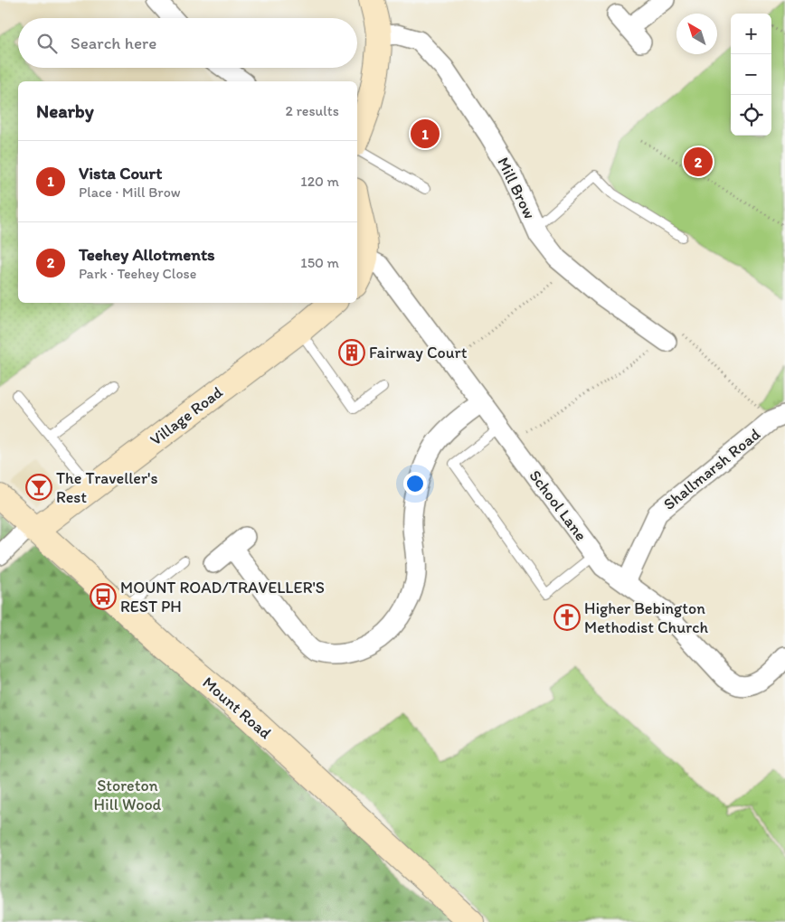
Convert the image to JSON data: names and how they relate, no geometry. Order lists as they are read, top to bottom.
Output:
{
  "streets": {
    "main road": ["Village Road", "Mount Road"],
    "street": ["Mill Brow", "Shallmarsh Road", "School Lane"]
  },
  "crossings": [
    ["Village Road", "Mount Road"],
    ["Shallmarsh Road", "School Lane"]
  ],
  "parks": ["Storeton Hill Wood"],
  "places": {
    "building": ["Fairway Court"],
    "bar": ["The Traveller's Rest"],
    "bus stop": ["MOUNT ROAD/TRAVELLER'S REST PH"],
    "church": ["Higher Bebington Methodist Church"]
  },
  "north": "top left",
  "page": {
    "map_buttons": ["+", "−"],
    "search": "Search here",
    "heading": ["Nearby", "2 results"],
    "pins": ["1", "2"],
    "list": [
      {
        "mark": "1",
        "name": "Vista Court",
        "note": "Place · Mill Brow",
        "value": "120 m"
      },
      {
        "mark": "2",
        "name": "Teehey Allotments",
        "note": "Park · Teehey Close",
        "value": "150 m"
      }
    ]
  }
}
